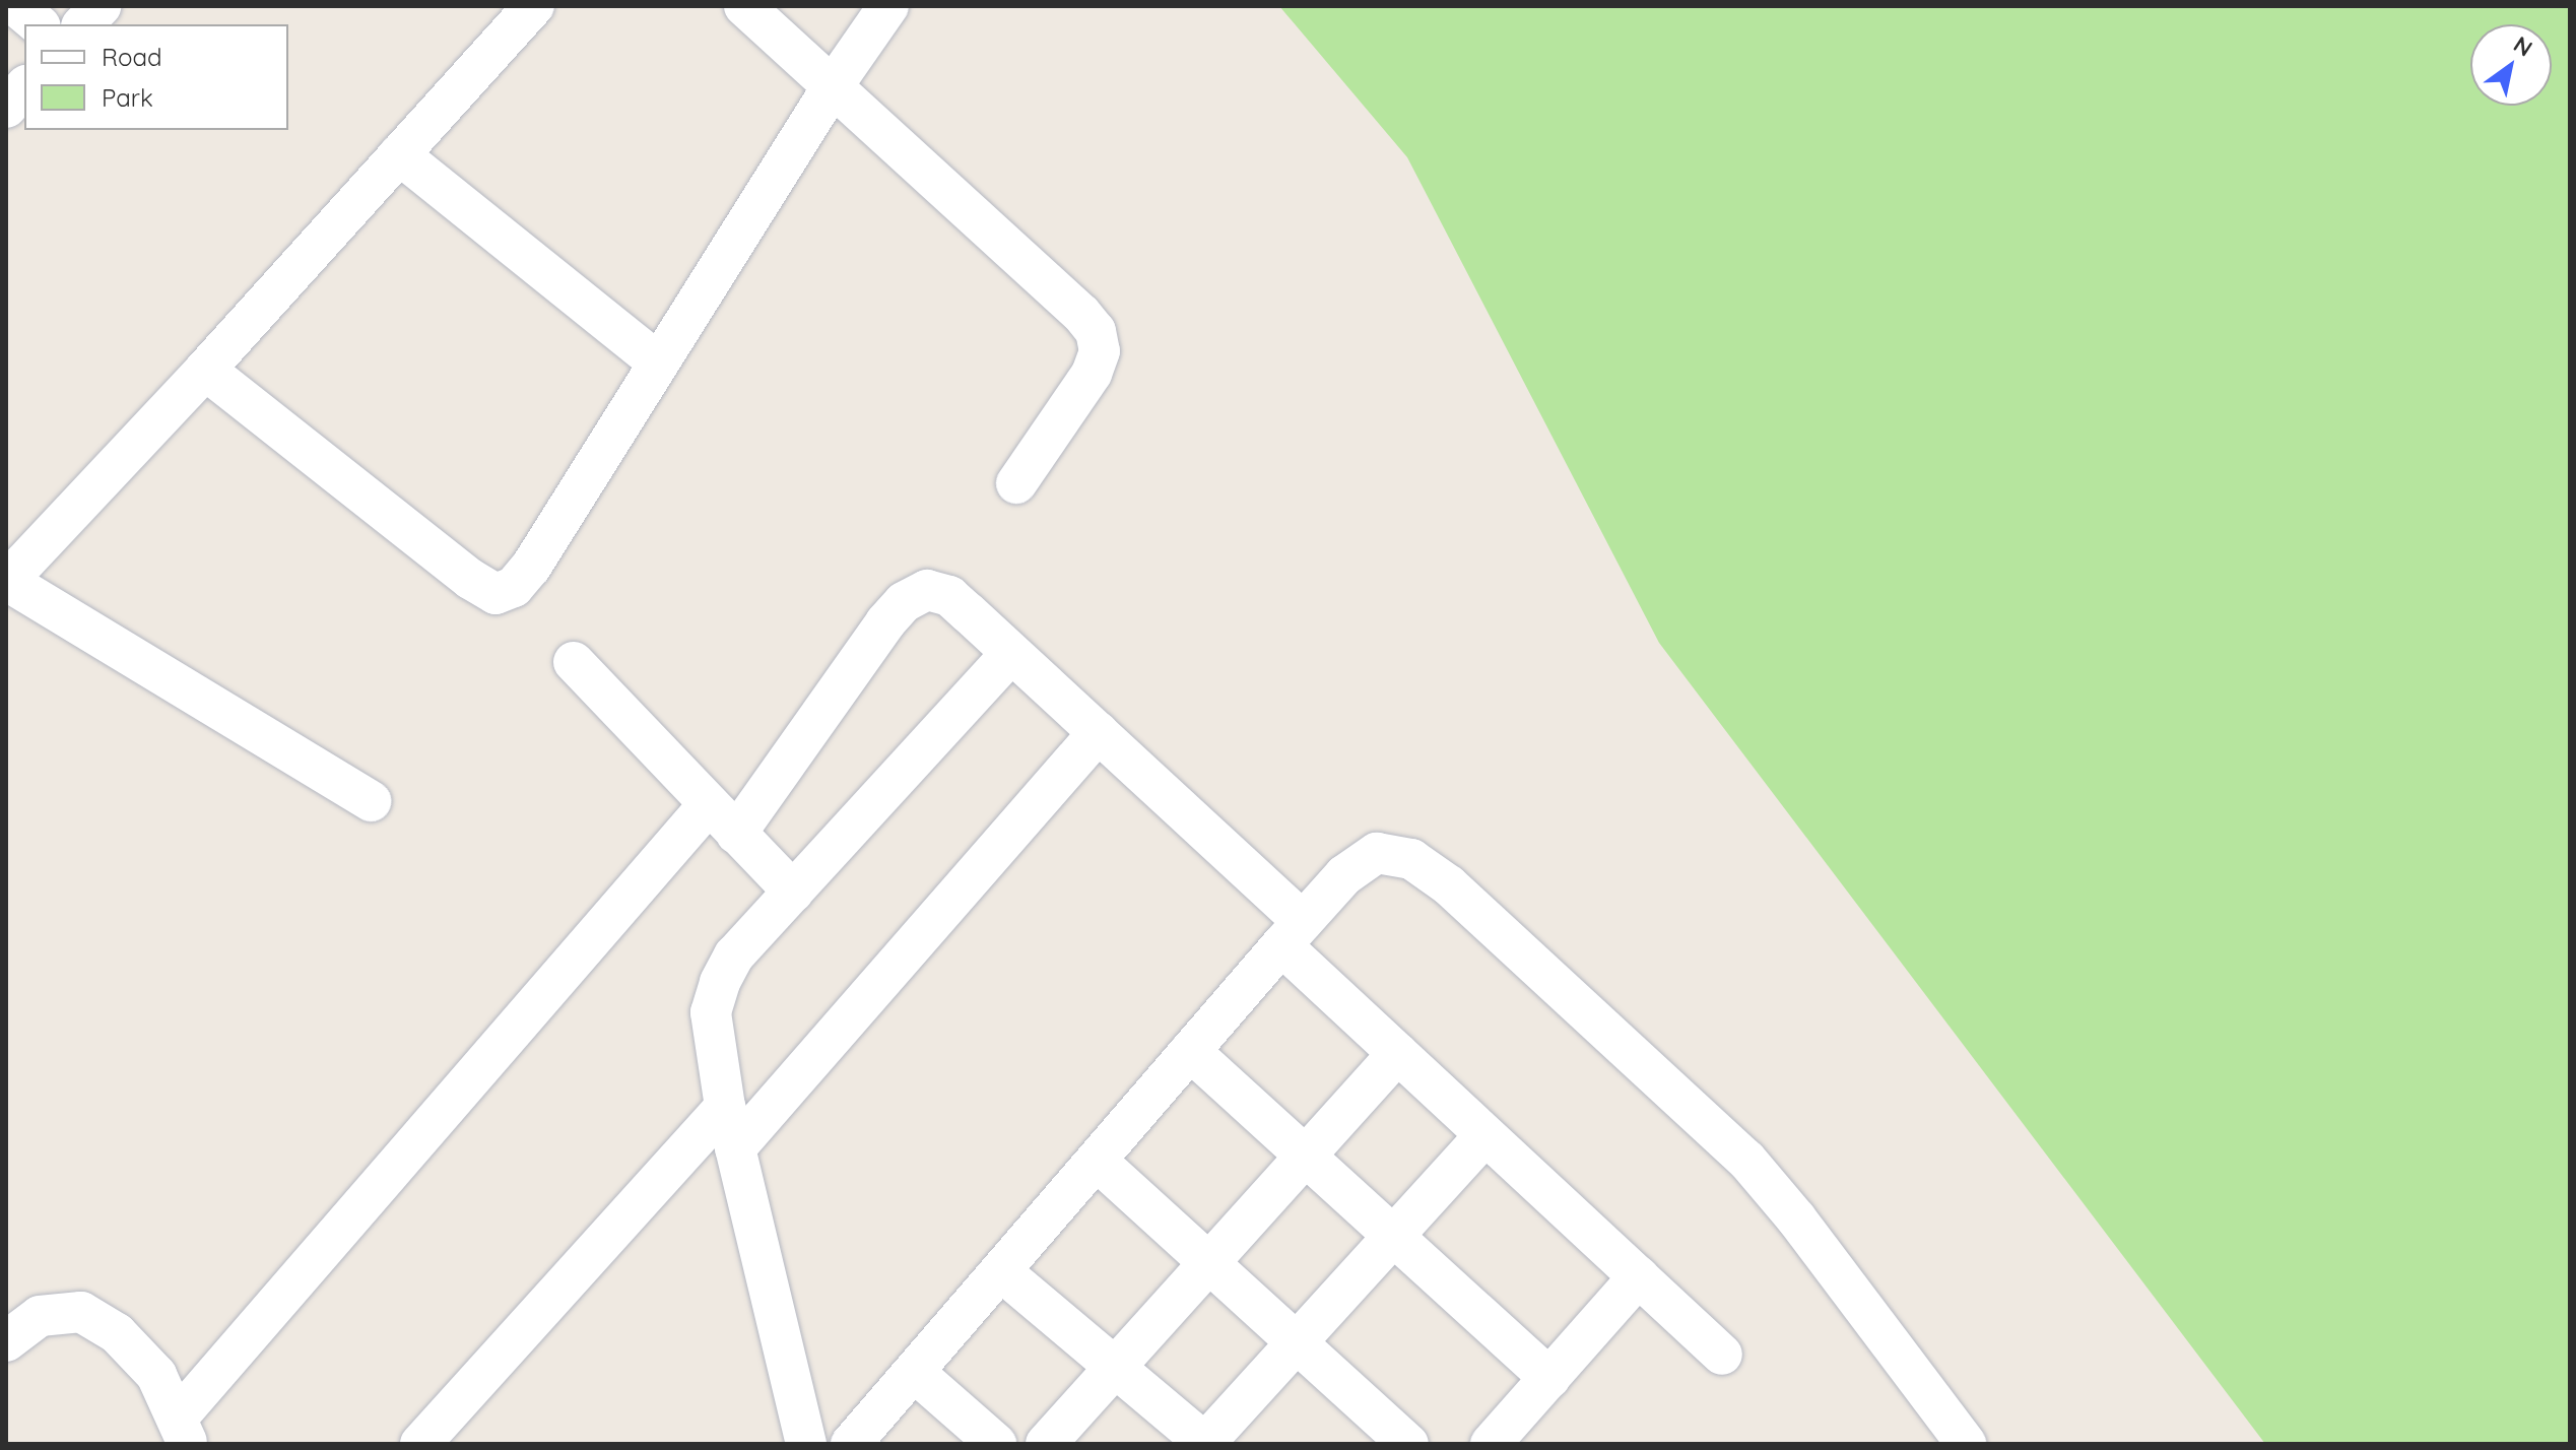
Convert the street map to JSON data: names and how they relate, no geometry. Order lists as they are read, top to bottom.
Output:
{
  "legend": ["Road", "Park"],
  "north": "top right"
}
